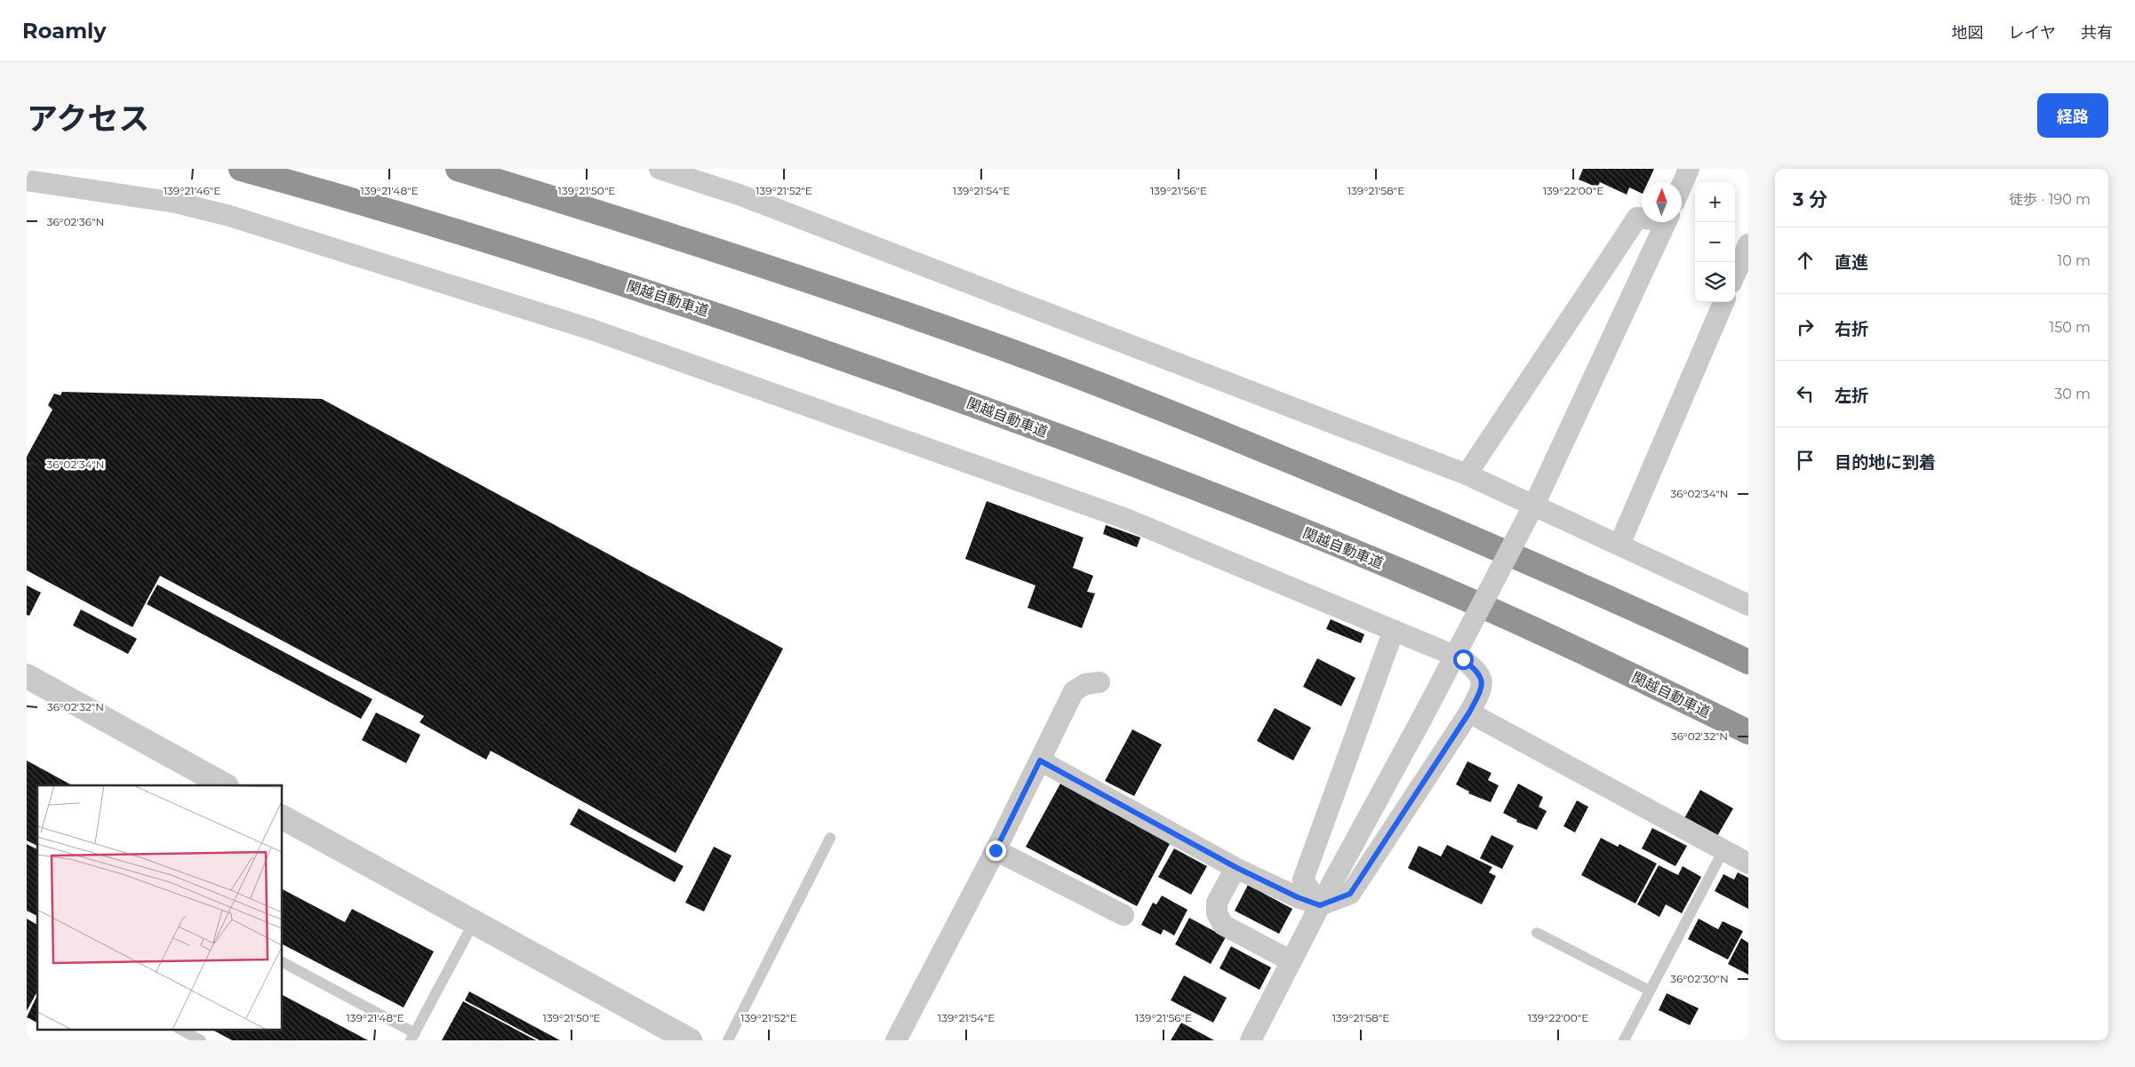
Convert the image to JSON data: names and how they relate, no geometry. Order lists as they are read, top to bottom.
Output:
{
  "streets": {
    "highway": ["関越自動車道"]
  },
  "north": "top",
  "page": {
    "header": "Roamly",
    "nav": ["地図", "レイヤ", "共有"],
    "title": "アクセス",
    "buttons": "経路",
    "heading": ["3 分", "徒歩 · 190 m"],
    "map_buttons": ["+", "−"],
    "list": [
      ["直進", "10 m"],
      ["右折", "150 m"],
      ["左折", "30 m"],
      "目的地に到着"
    ]
  },
  "coordinates": [
    "139°21'46\"E",
    "139°21'48\"E",
    "139°21'50\"E",
    "139°21'52\"E",
    "139°21'54\"E",
    "139°21'56\"E",
    "139°21'58\"E",
    "139°22'00\"E",
    "36°02'36\"N",
    "36°02'34\"N",
    "36°02'32\"N",
    "36°02'30\"N"
  ]
}
